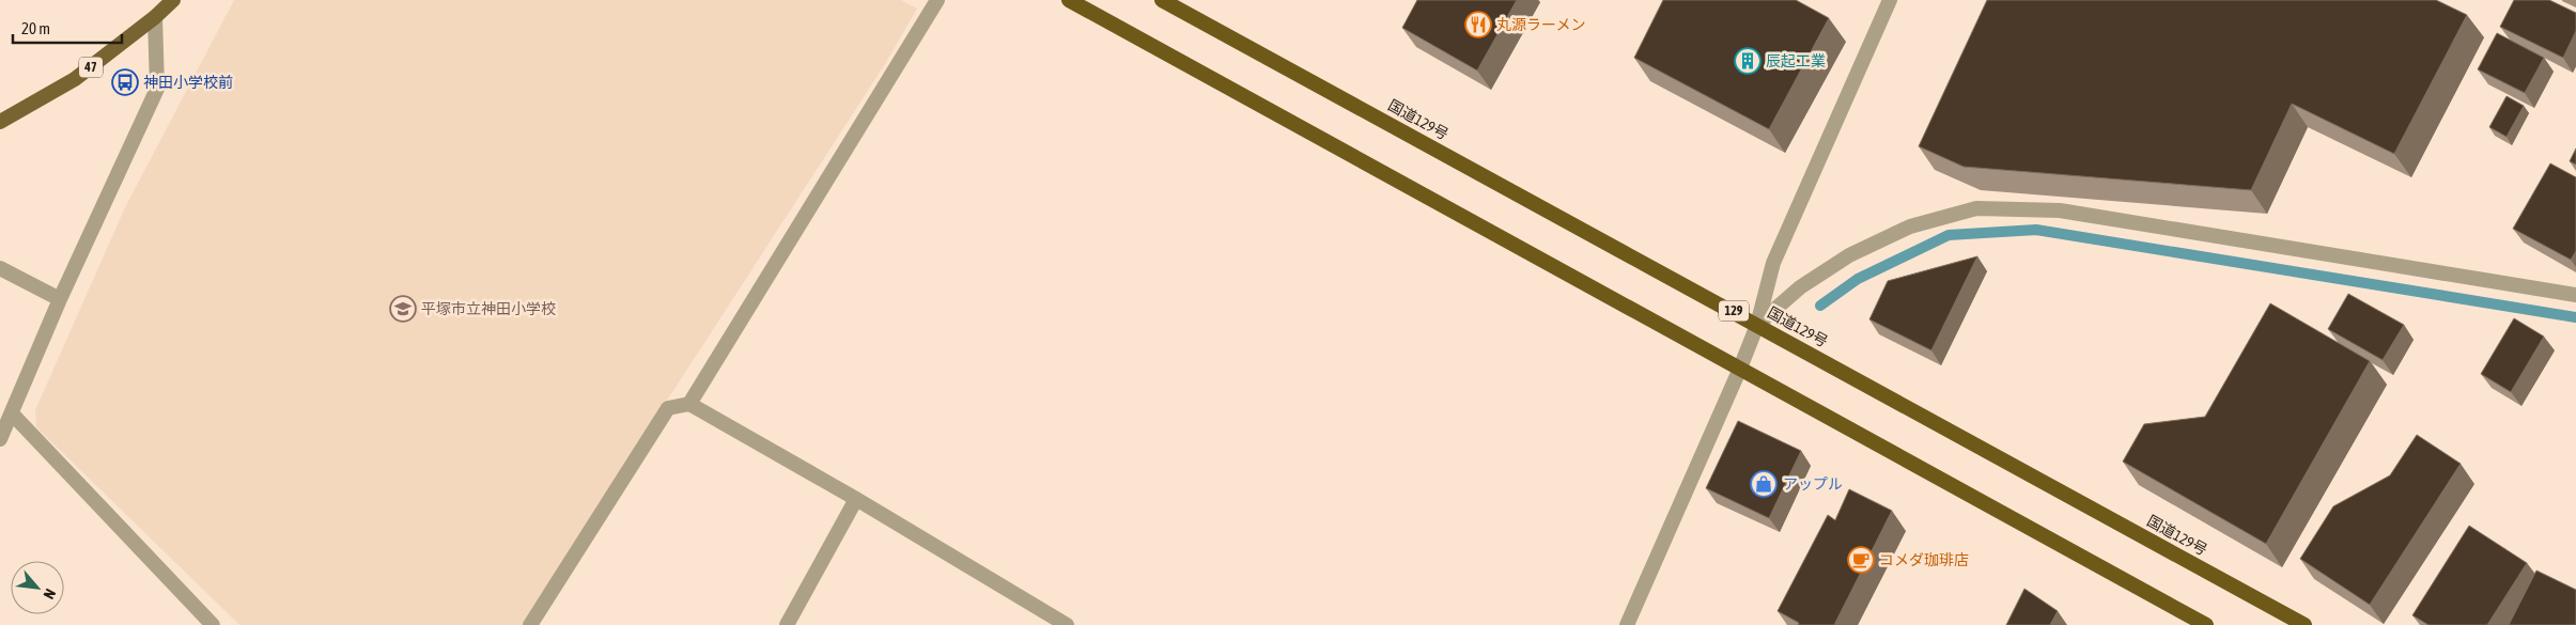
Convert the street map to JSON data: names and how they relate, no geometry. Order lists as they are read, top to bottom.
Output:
{
  "streets": {
    "highway": ["国道129号", "129"],
    "main road": ["47"]
  },
  "places": {
    "restaurant": ["丸源ラーメン"],
    "building": ["辰起工業"],
    "bus stop": ["神田小学校前"],
    "school or university": ["平塚市立神田小学校"],
    "shop": ["アップル"],
    "cafe": ["コメダ珈琲店"]
  },
  "scale_bar": "20 m",
  "north": "bottom right"
}
